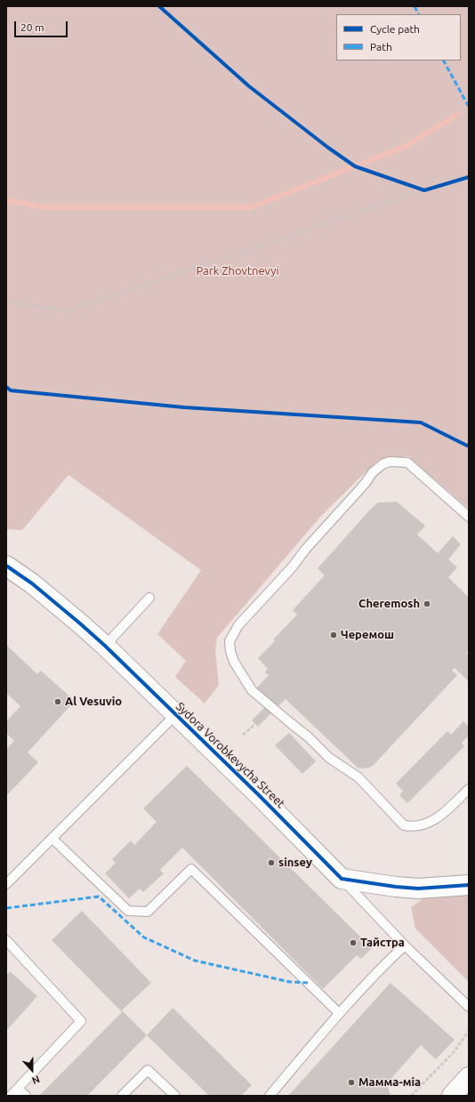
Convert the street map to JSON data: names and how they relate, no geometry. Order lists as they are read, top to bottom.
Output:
{
  "streets": {
    "street": ["Sydora Vorobkevycha Street"]
  },
  "parks": ["Park Zhovtnevyi"],
  "places": [
    "Cheremosh",
    "Черемош",
    "Al Vesuvio",
    "sinsey",
    "Тайстра",
    "Мамма-міа"
  ],
  "legend": ["Cycle path", "Path"],
  "scale_bar": "20 m",
  "north": "bottom"
}
